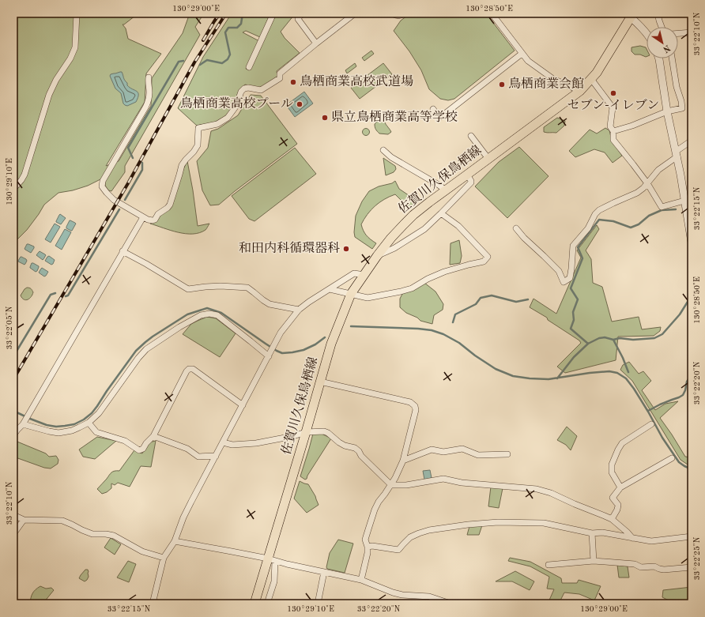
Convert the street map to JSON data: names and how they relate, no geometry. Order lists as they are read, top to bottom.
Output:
{
  "streets": {
    "main road": ["佐賀川久保鳥栖線"]
  },
  "places": [
    "鳥栖商業高校武道場",
    "鳥栖商業会館",
    "セブン-イレブン",
    "鳥栖商業高校プール",
    "県立鳥栖商業高等学校",
    "和田内科循環器科"
  ],
  "north": "bottom right",
  "coordinates": [
    "130°29'00\"E",
    "130°28'50\"E",
    "33°22'10\"N",
    "130°29'10\"E",
    "33°22'15\"N",
    "33°22'05\"N",
    "33°22'20\"N",
    "33°22'25\"N"
  ]
}
